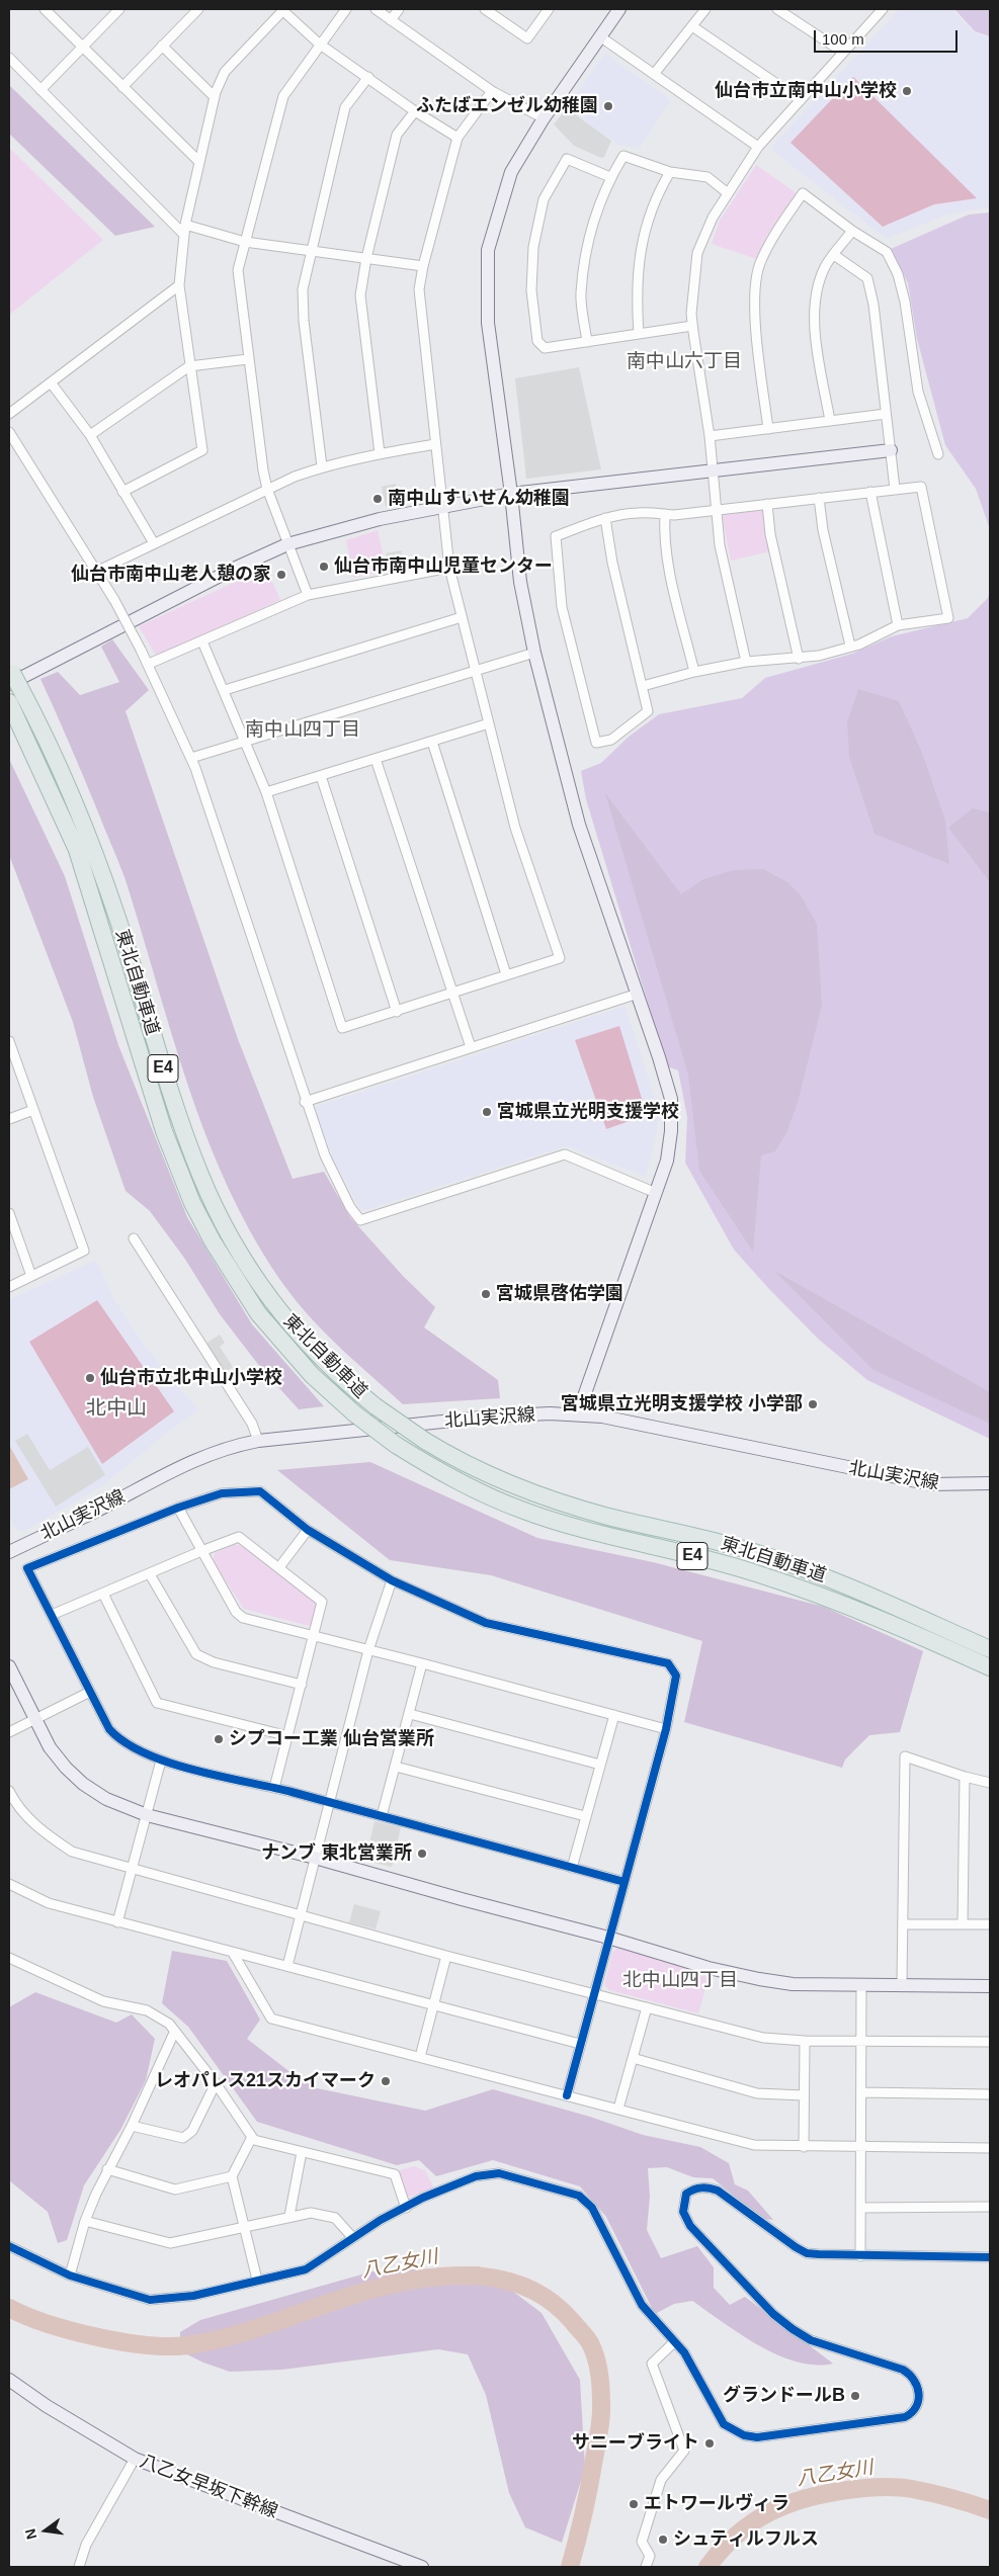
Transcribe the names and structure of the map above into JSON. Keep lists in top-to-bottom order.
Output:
{
  "streets": {
    "highway": ["東北自動車道", "E4"],
    "street": ["北山実沢線", "八乙女早坂下幹線"]
  },
  "districts": [
    "南中山六丁目",
    "南中山四丁目",
    "北中山",
    "北中山四丁目"
  ],
  "water": ["八乙女川"],
  "places": [
    "仙台市立南中山小学校",
    "ふたばエンゼル幼稚園",
    "南中山すいせん幼稚園",
    "仙台市南中山児童センター",
    "仙台市南中山老人憩の家",
    "宮城県立光明支援学校",
    "宮城県啓佑学園",
    "仙台市立北中山小学校",
    "宮城県立光明支援学校 小学部",
    "シプコー工業 仙台営業所",
    "ナンブ 東北営業所",
    "レオパレス21スカイマーク",
    "グランドールB",
    "サニーブライト",
    "エトワールヴィラ",
    "シュティルフルス"
  ],
  "scale_bar": "100 m",
  "north": "left"
}
